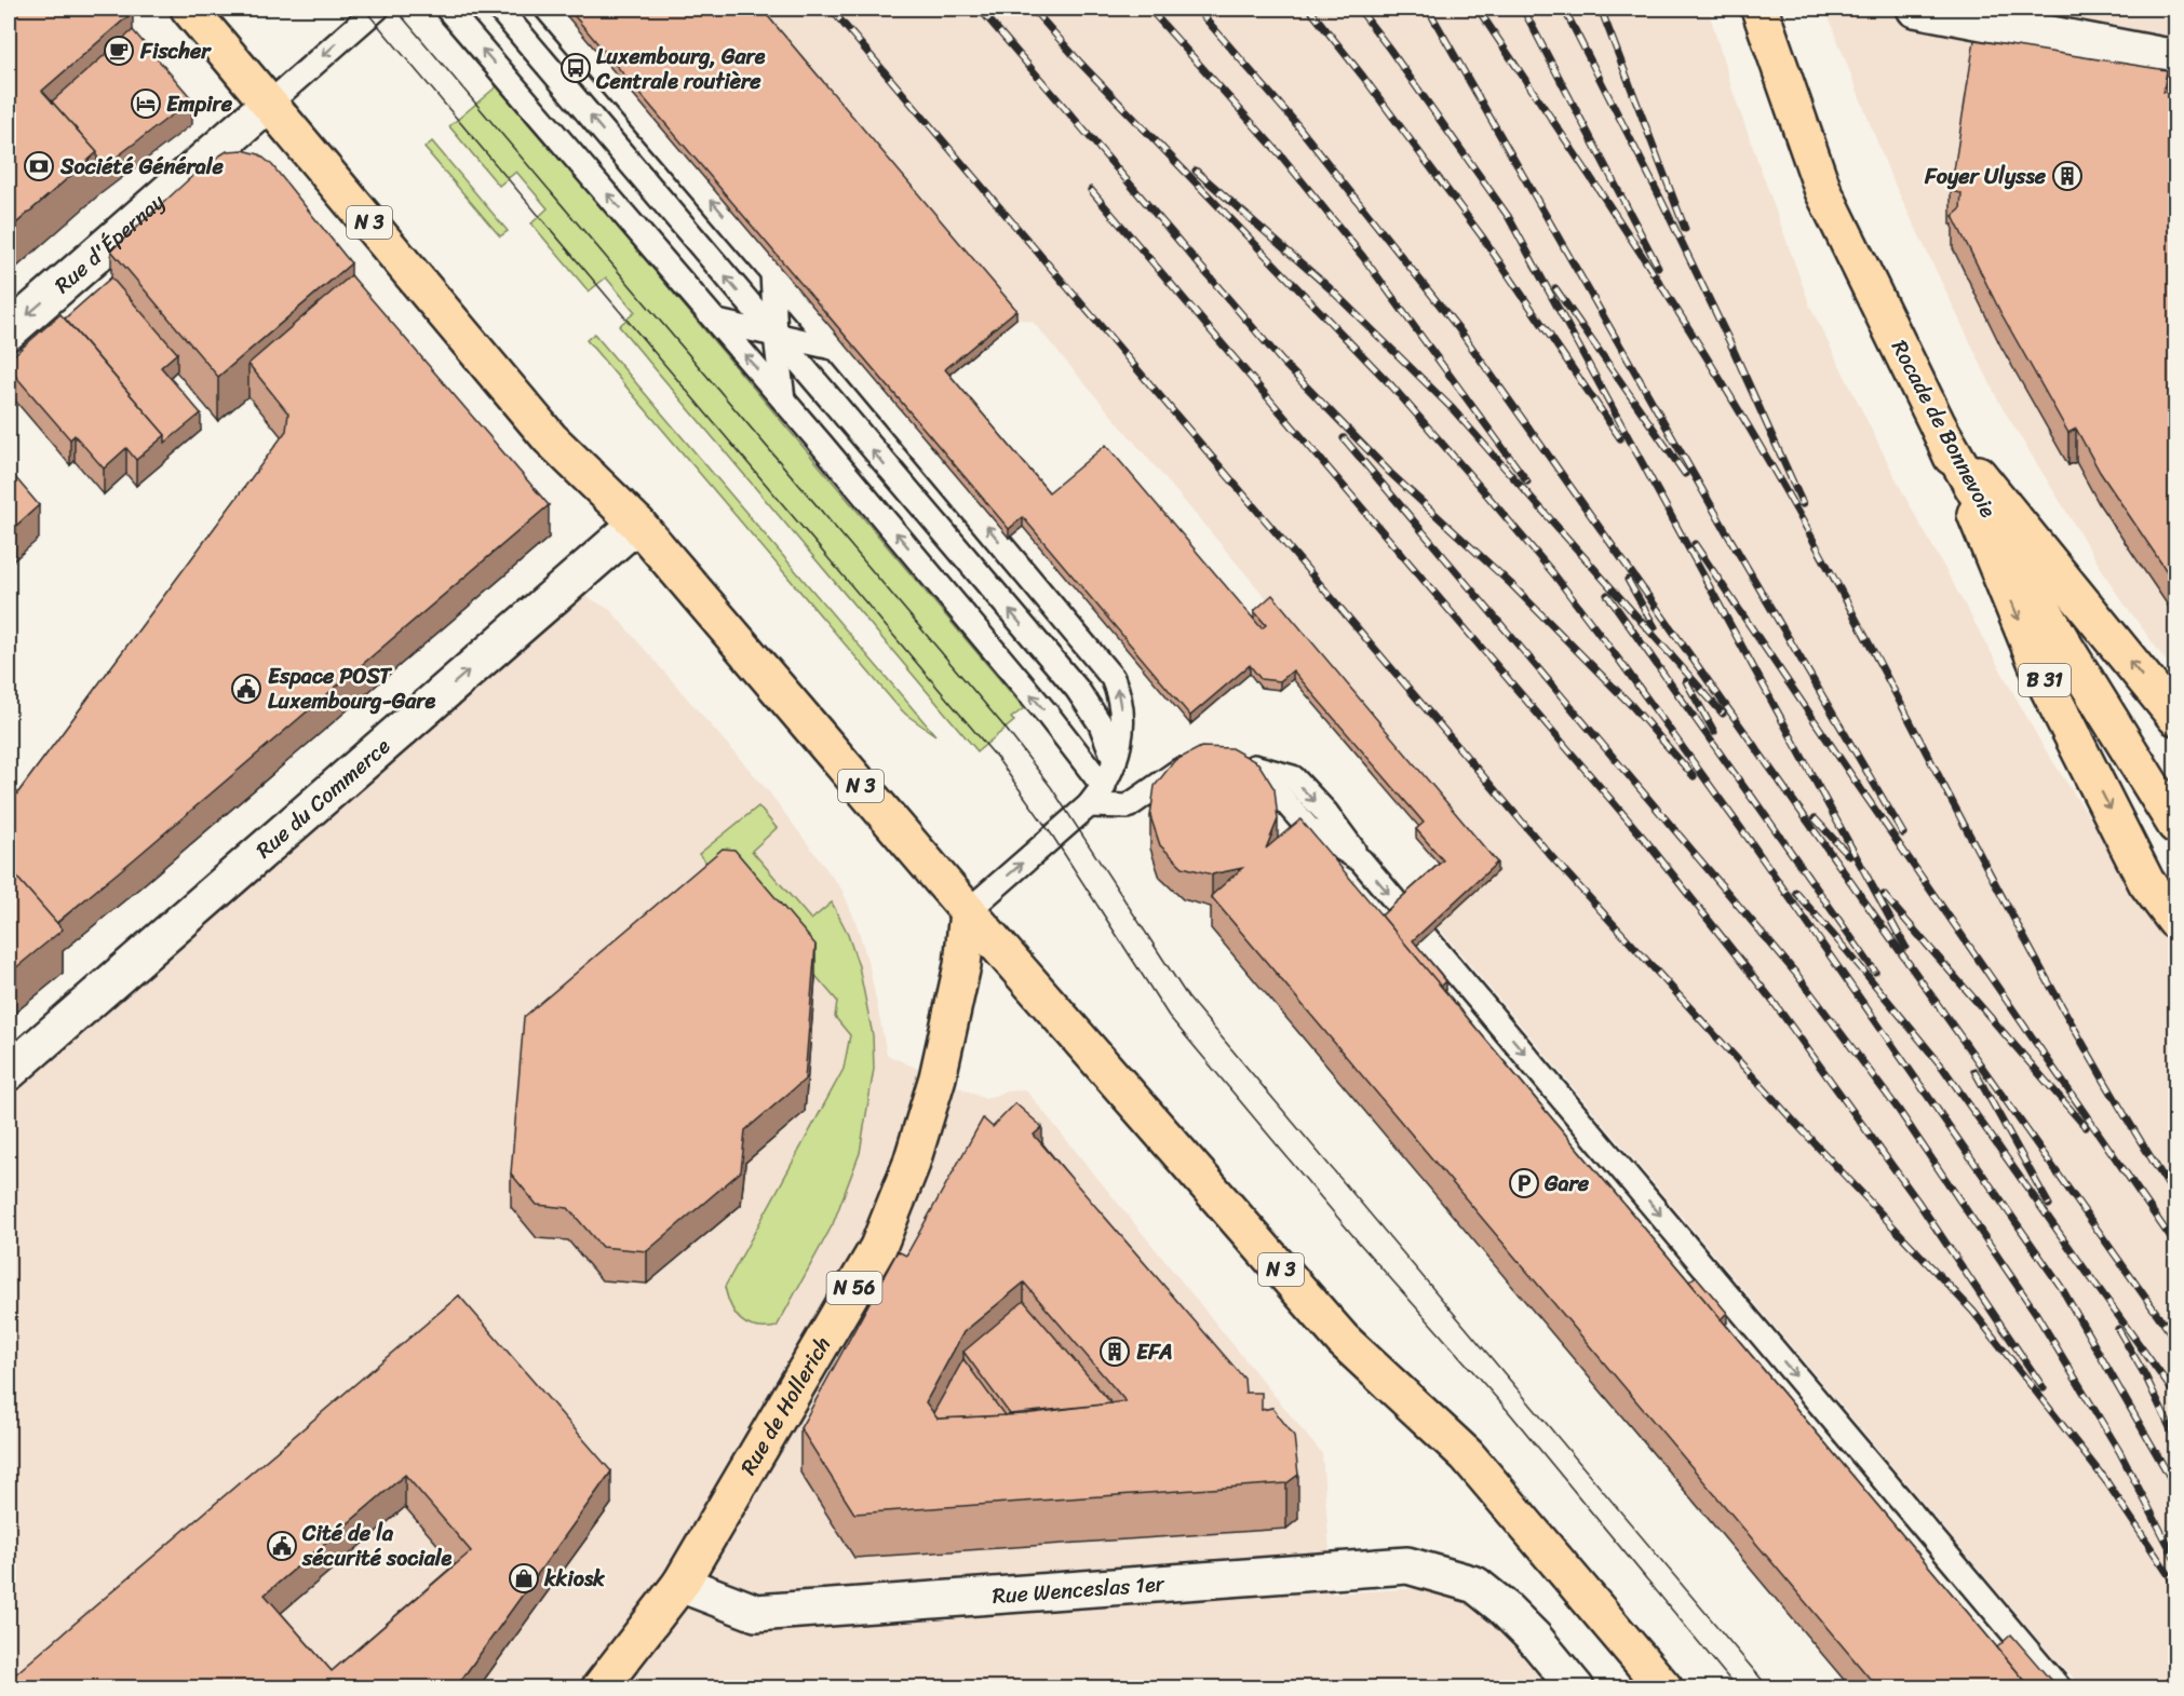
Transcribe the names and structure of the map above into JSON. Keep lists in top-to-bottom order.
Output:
{
  "streets": {
    "main road": [
      "N 3",
      "Rocade de Bonnevoie",
      "B 31",
      "N 56",
      "Rue de Hollerich"
    ],
    "street": ["Rue d'Épernay", "Rue du Commerce", "Rue Wenceslas 1er"]
  },
  "crossings": [
    ["N 3", "Rue d'Épernay"],
    ["N 3", "Rue du Commerce"],
    ["N 3", "Rue de Hollerich"],
    ["Rocade de Bonnevoie", "B 31"],
    ["Rue de Hollerich", "Rue Wenceslas 1er"]
  ],
  "one_way": ["Rue d'Épernay", "Rue du Commerce"],
  "places": {
    "cafe": ["Fischer"],
    "bus stop": ["Luxembourg, Gare Centrale routière"],
    "hotel": ["Empire"],
    "bank": ["Société Générale"],
    "building": ["Foyer Ulysse", "EFA"],
    "public building": ["Espace POST Luxembourg-Gare", "Cité de la sécurité sociale"],
    "parking": ["Gare"],
    "shop": ["kkiosk"]
  }
}
